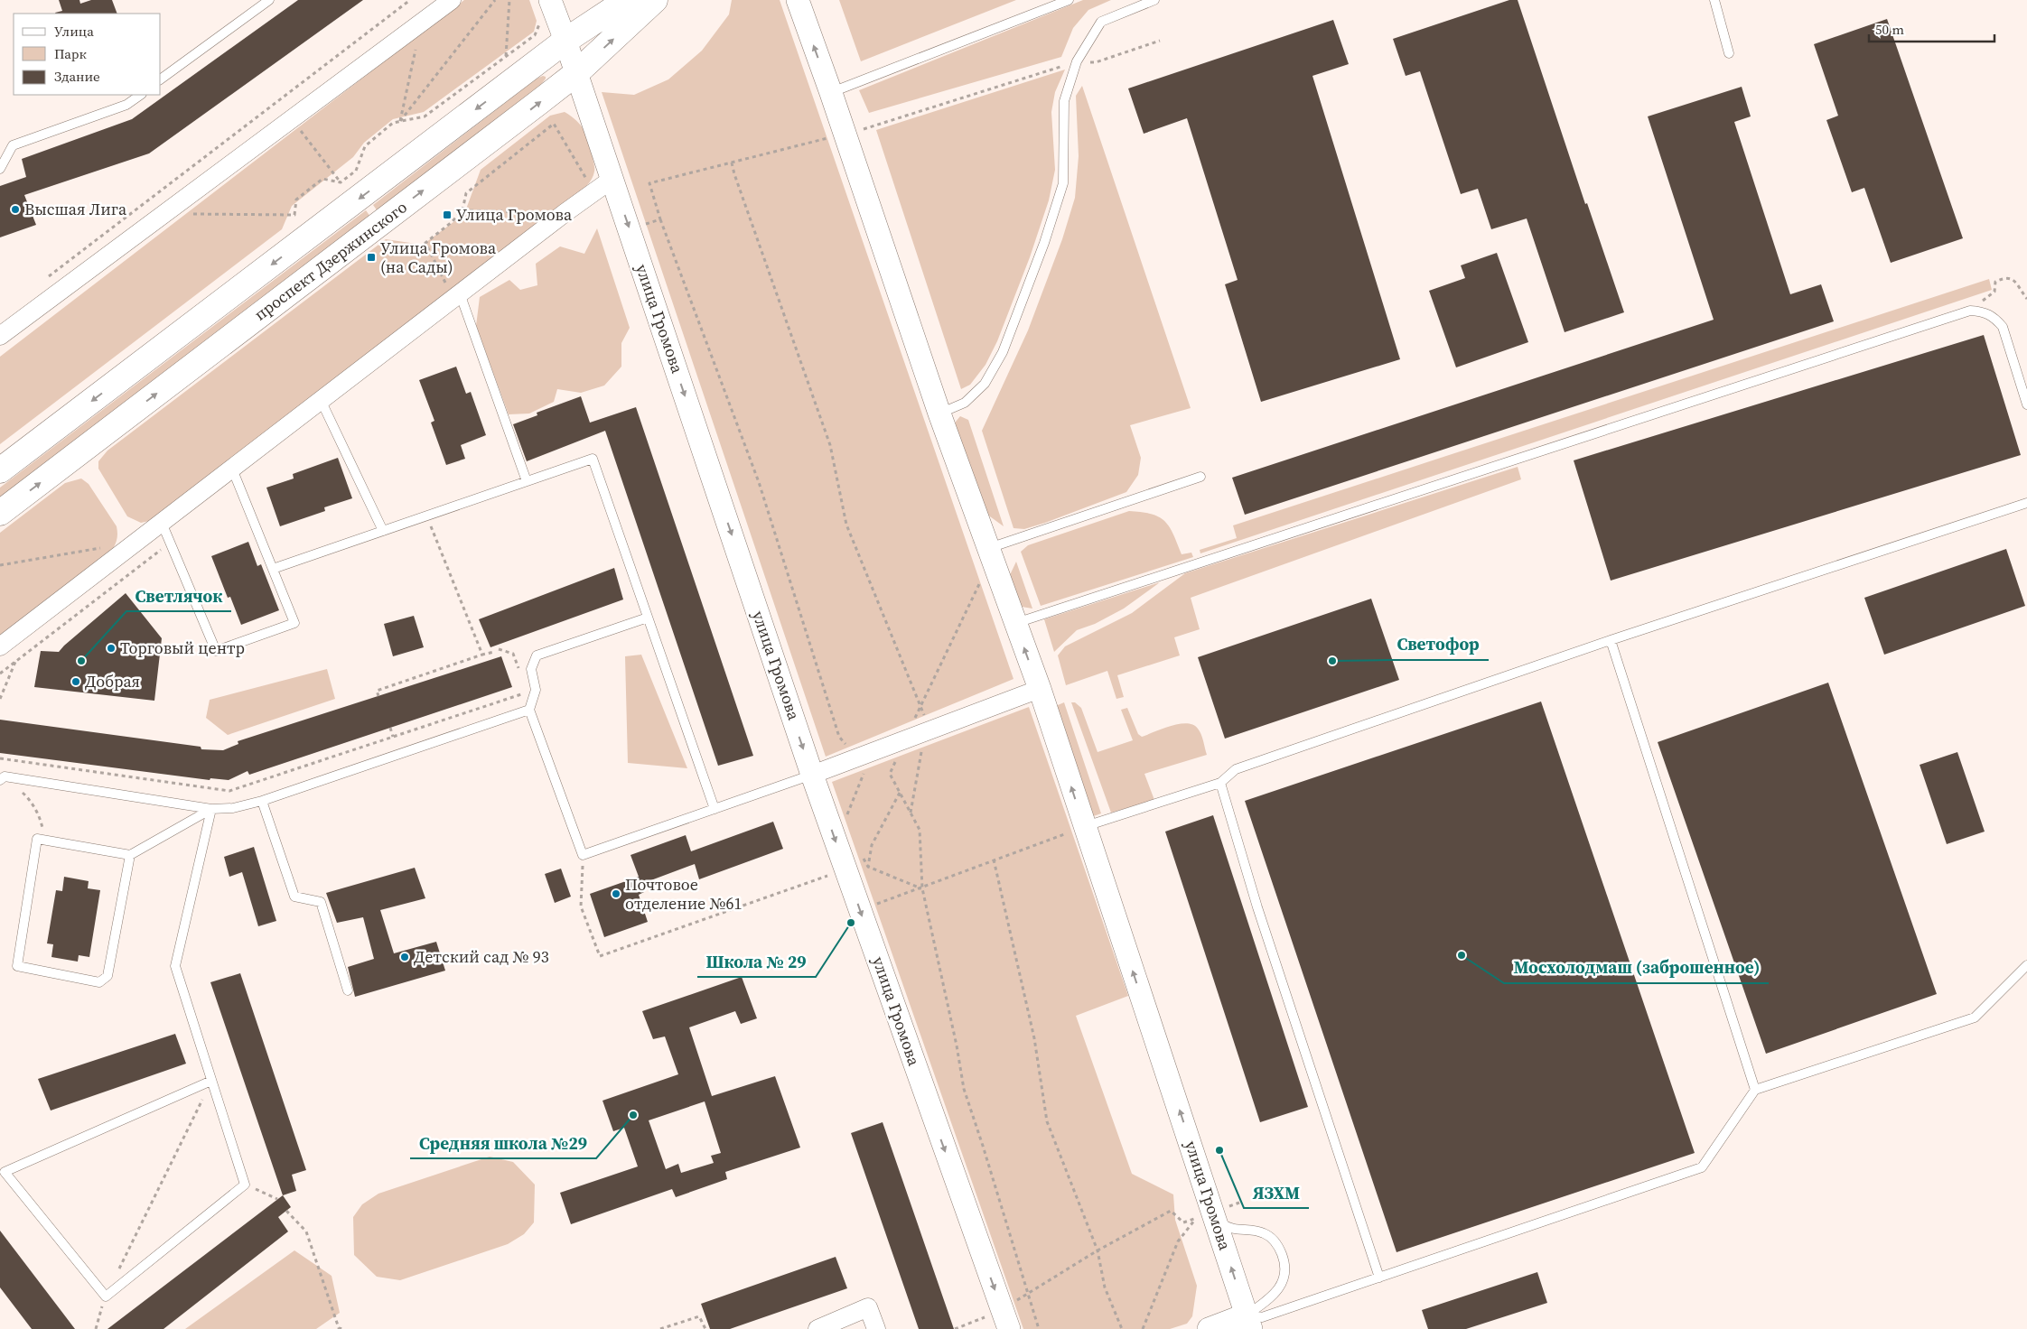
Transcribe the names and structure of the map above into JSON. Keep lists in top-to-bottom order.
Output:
{
  "streets": {
    "main road": ["проспект Дзержинского"],
    "street": ["улица Громова"]
  },
  "crossings": [
    ["проспект Дзержинского", "улица Громова"]
  ],
  "places": {
    "other": [
      "Высшая Лига",
      "Торговый центр",
      "Светлячок",
      "Светофор",
      "Добрая",
      "Почтовое отделение №61",
      "Школа № 29",
      "Мосхолодмаш (заброшенное)",
      "Детский сад № 93",
      "Средняя школа №29",
      "ЯЗХМ"
    ],
    "transit": ["Улица Громова", "Улица Громова (на Сады)"]
  },
  "legend": ["Улица", "Парк", "Здание"],
  "scale_bar": "50 m"
}
